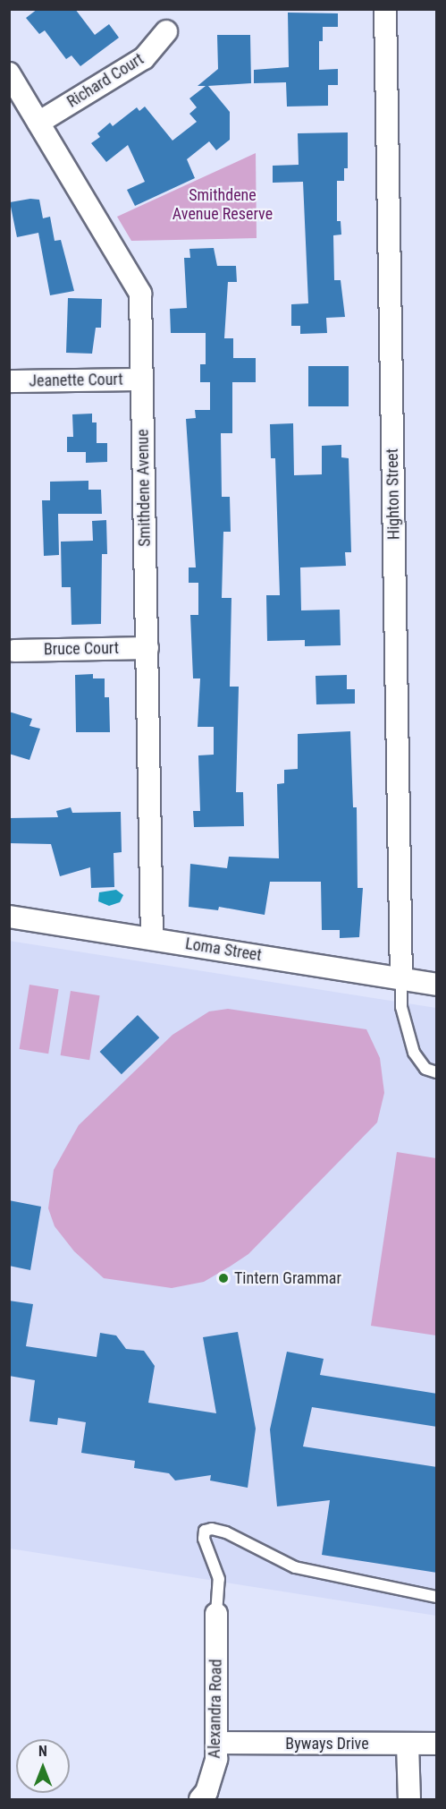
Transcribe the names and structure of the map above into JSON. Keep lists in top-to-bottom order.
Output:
{
  "streets": {
    "street": [
      "Richard Court",
      "Jeanette Court",
      "Smithdene Avenue",
      "Highton Street",
      "Bruce Court",
      "Loma Street",
      "Alexandra Road",
      "Byways Drive"
    ]
  },
  "crossings": [
    ["Richard Court", "Smithdene Avenue"],
    ["Jeanette Court", "Smithdene Avenue"],
    ["Smithdene Avenue", "Bruce Court"],
    ["Smithdene Avenue", "Loma Street"],
    ["Highton Street", "Loma Street"],
    ["Alexandra Road", "Byways Drive"]
  ],
  "parks": ["Smithdene Avenue Reserve"],
  "places": ["Tintern Grammar"],
  "north": "top"
}
